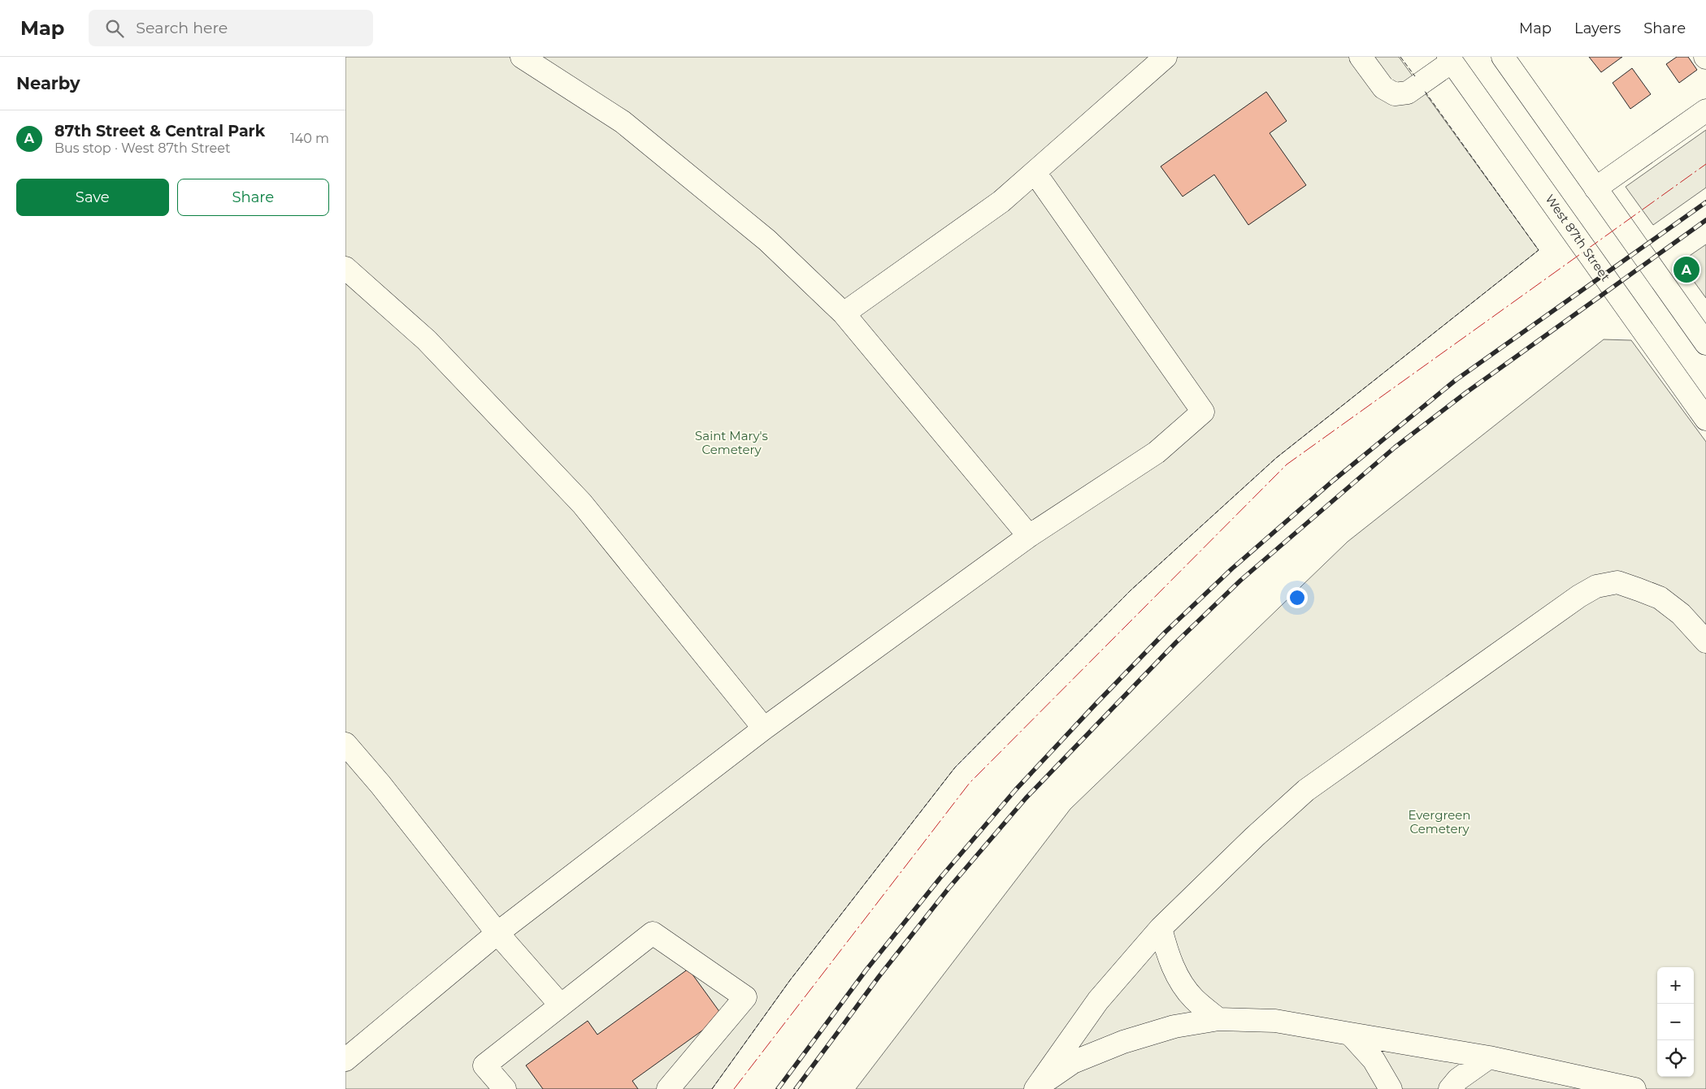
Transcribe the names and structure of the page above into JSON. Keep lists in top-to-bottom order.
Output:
{
  "streets": {
    "main road": ["West 87th Street"]
  },
  "parks": ["Saint Mary's Cemetery", "Evergreen Cemetery"],
  "page": {
    "header": "Map",
    "search": "Search here",
    "nav": ["Map", "Layers", "Share"],
    "heading": "Nearby",
    "list": [
      {
        "mark": "A",
        "name": "87th Street & Central Park",
        "note": "Bus stop · West 87th Street",
        "value": "140 m"
      }
    ],
    "buttons": ["Save", "Share"],
    "pins": "A",
    "map_buttons": ["+", "−"]
  }
}
